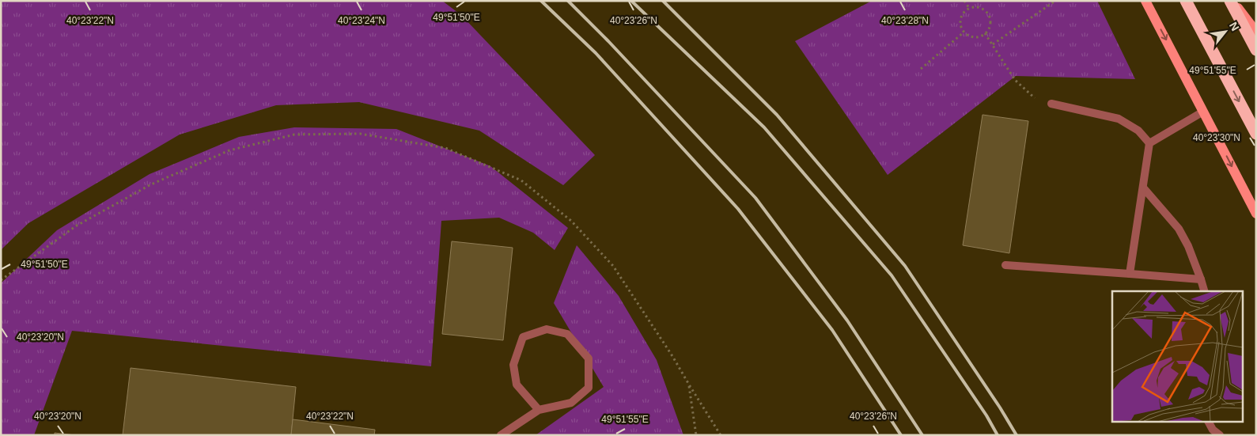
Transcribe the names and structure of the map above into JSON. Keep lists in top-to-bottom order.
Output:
{
  "north": "top right",
  "coordinates": [
    "49°51'50\"E",
    "40°23'22\"N",
    "40°23'24\"N",
    "40°23'26\"N",
    "40°23'28\"N",
    "49°51'55\"E",
    "40°23'30\"N",
    "40°23'20\"N"
  ]
}
